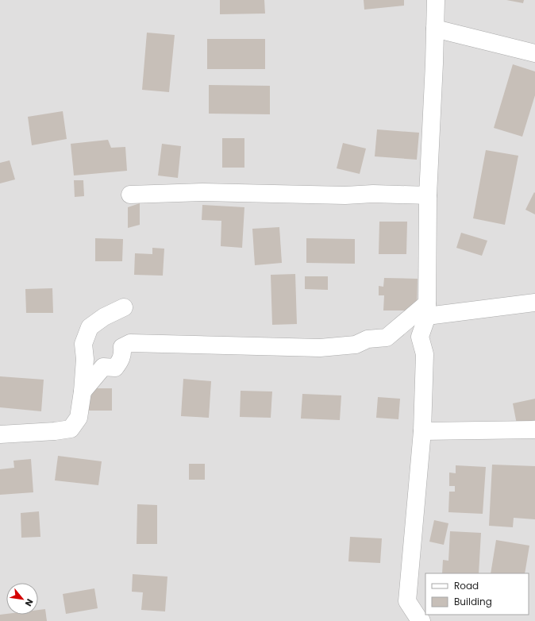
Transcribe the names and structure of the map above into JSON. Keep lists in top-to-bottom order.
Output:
{
  "legend": ["Road", "Building"],
  "north": "bottom right"
}
